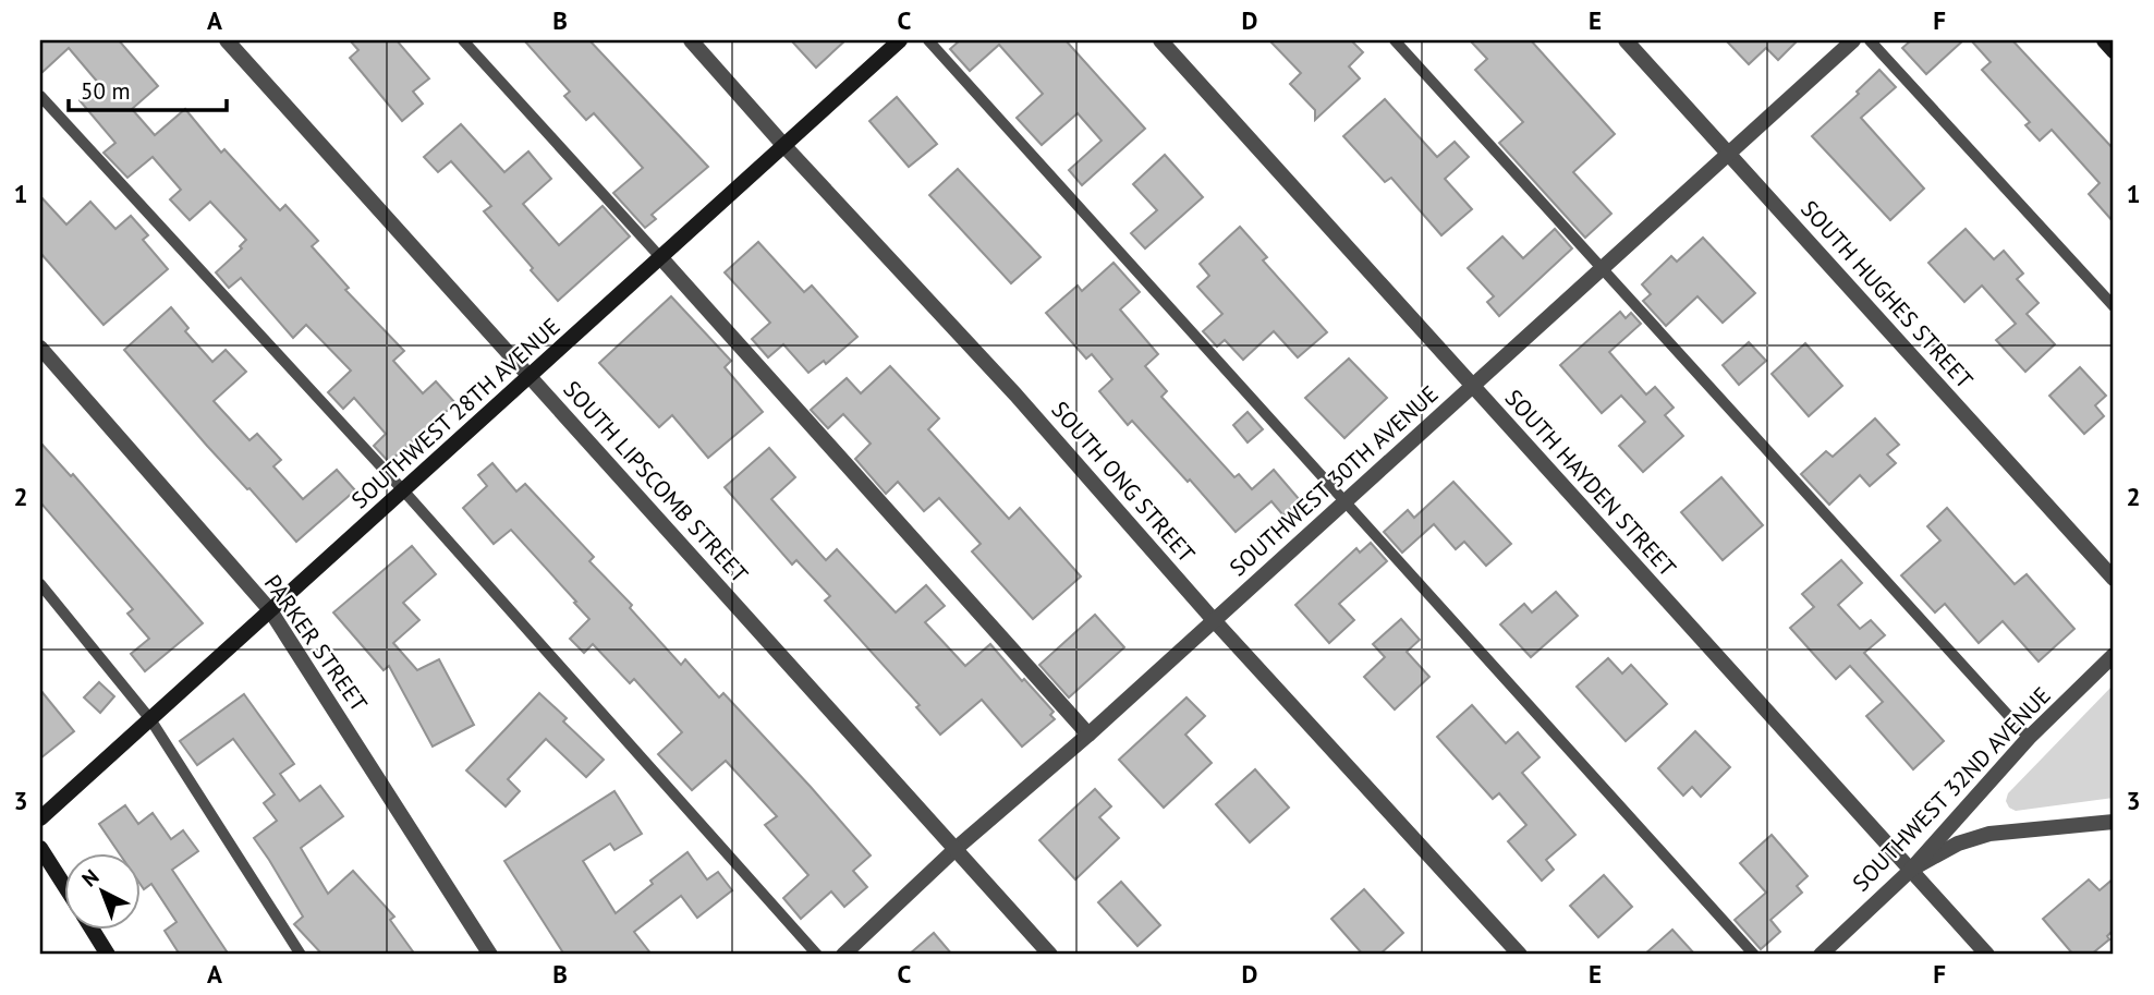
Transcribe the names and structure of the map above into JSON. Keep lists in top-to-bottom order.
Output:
{
  "streets": {
    "main road": ["SOUTHWEST 28TH AVENUE"],
    "street": [
      "SOUTH HUGHES STREET",
      "SOUTHWEST 30TH AVENUE",
      "SOUTH LIPSCOMB STREET",
      "SOUTH ONG STREET",
      "SOUTH HAYDEN STREET",
      "PARKER STREET",
      "SOUTHWEST 32ND AVENUE"
    ]
  },
  "crossings": [
    ["SOUTH HUGHES STREET", "SOUTHWEST 30TH AVENUE"],
    ["SOUTHWEST 28TH AVENUE", "SOUTH LIPSCOMB STREET"],
    ["SOUTHWEST 28TH AVENUE", "SOUTH ONG STREET"],
    ["SOUTHWEST 28TH AVENUE", "PARKER STREET"],
    ["SOUTHWEST 30TH AVENUE", "SOUTH LIPSCOMB STREET"],
    ["SOUTHWEST 30TH AVENUE", "SOUTH ONG STREET"],
    ["SOUTHWEST 30TH AVENUE", "SOUTH HAYDEN STREET"],
    ["SOUTH HAYDEN STREET", "SOUTHWEST 32ND AVENUE"]
  ],
  "scale_bar": "50 m",
  "north": "top left",
  "grid": {
    "columns": [
      "A",
      "B",
      "C",
      "D",
      "E",
      "F"
    ],
    "rows": ["1", "2", "3"]
  }
}
